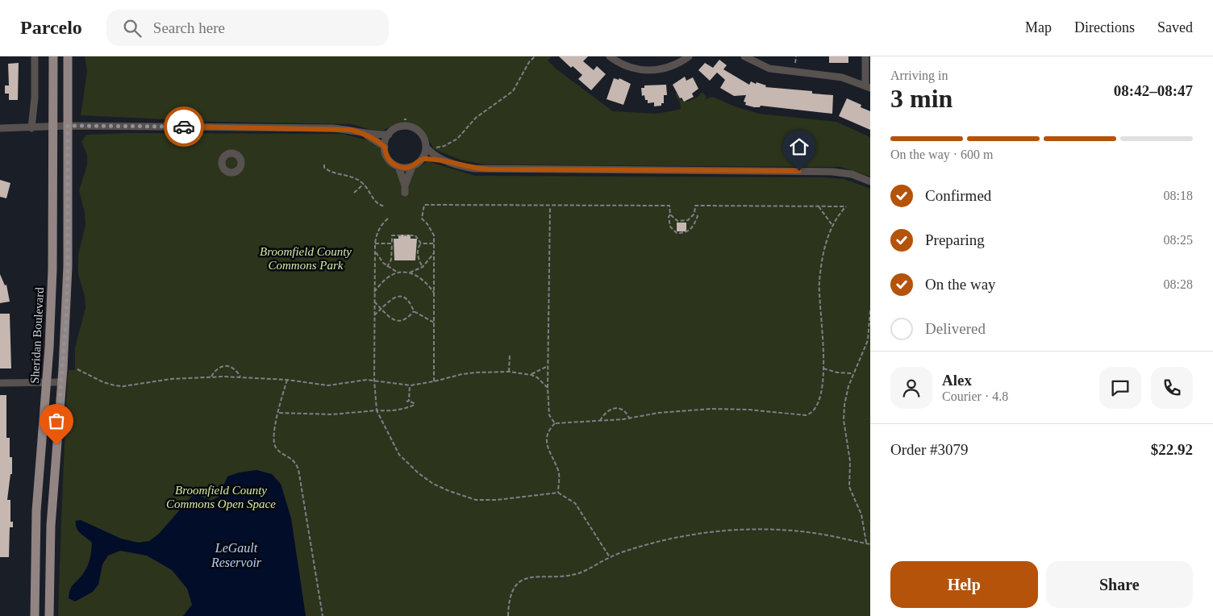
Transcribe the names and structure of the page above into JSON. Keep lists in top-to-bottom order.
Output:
{
  "streets": {
    "main road": ["Sheridan Boulevard"]
  },
  "water": ["LeGault Reservoir"],
  "parks": ["Broomfield County Commons Park", "Broomfield County Commons Open Space"],
  "page": {
    "header": "Parcelo",
    "search": "Search here",
    "nav": ["Map", "Directions", "Saved"],
    "heading": ["3 min", "Arriving in", "08:42–08:47"],
    "panel": [
      "Alex",
      "Courier · 4.8",
      "Order #3079",
      "$22.92"
    ],
    "bar": "On the way · 600 m",
    "list": [
      ["Confirmed", "08:18"],
      ["Preparing", "08:25"],
      ["On the way", "08:28"],
      "Delivered"
    ],
    "buttons": ["Help", "Share"]
  }
}
